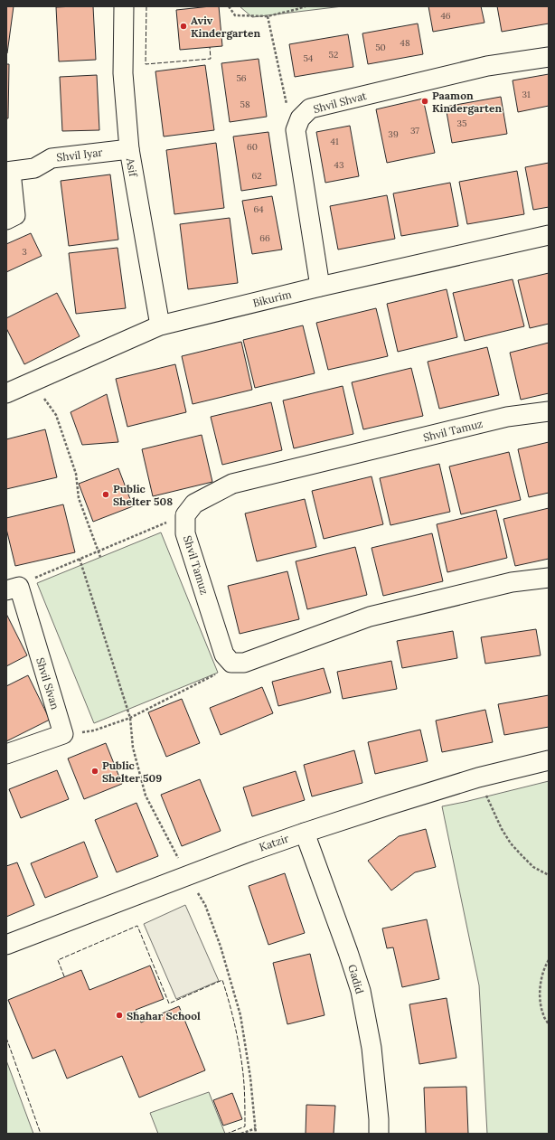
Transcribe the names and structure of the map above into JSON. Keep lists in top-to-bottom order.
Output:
{
  "streets": {
    "street": [
      "Shvil Shvat",
      "Shvil Iyar",
      "Asif",
      "Bikurim",
      "Shvil Tamuz",
      "Shvil Sivan",
      "Katzir",
      "Gadid"
    ]
  },
  "crossings": [
    ["Shvil Shvat", "Bikurim"],
    ["Shvil Iyar", "Asif"],
    ["Asif", "Bikurim"],
    ["Katzir", "Gadid"]
  ],
  "places": [
    "Aviv Kindergarten",
    "Paamon Kindergarten",
    "Public Shelter 508",
    "Public Shelter 509",
    "Shahar School"
  ],
  "house_numbers": [
    "46",
    "48",
    "50",
    "52",
    "54",
    "56",
    "31",
    "58",
    "35",
    "37",
    "39",
    "41",
    "60",
    "43",
    "62",
    "64",
    "66",
    "3"
  ]
}
